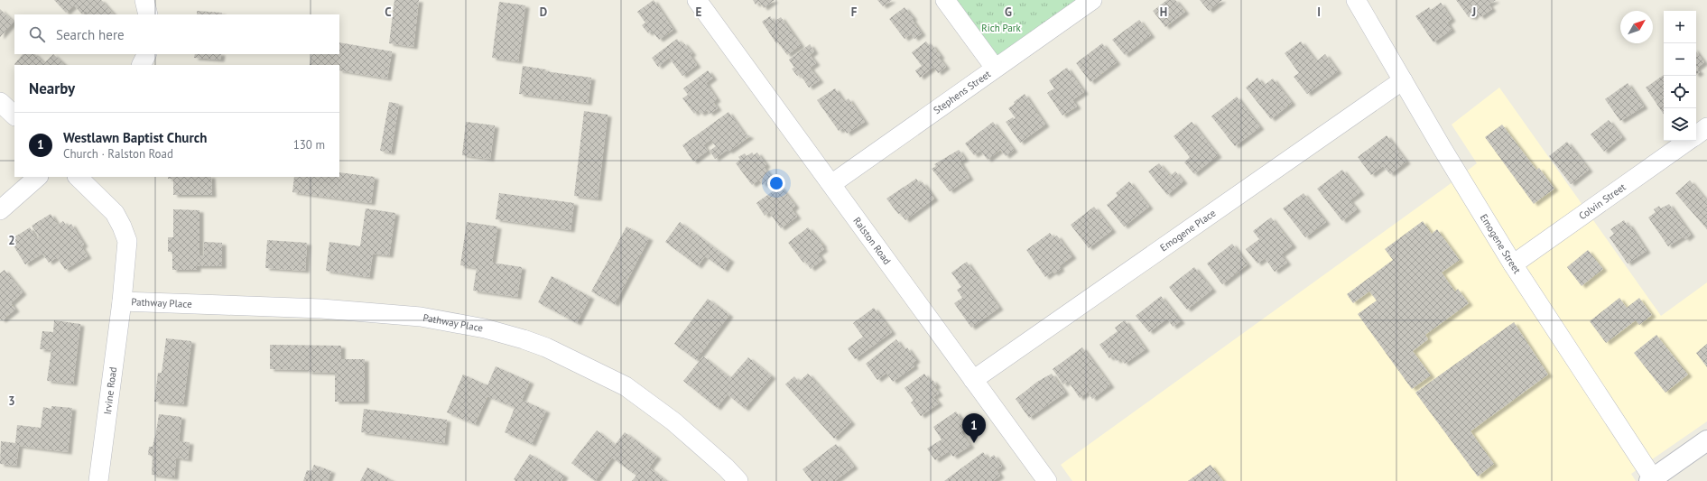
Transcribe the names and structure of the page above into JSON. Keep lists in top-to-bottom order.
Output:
{
  "streets": {
    "street": [
      "Stephens Street",
      "Colvin Street",
      "Emogene Place",
      "Ralston Road",
      "Emogene Street",
      "Pathway Place",
      "Irvine Road"
    ]
  },
  "crossings": [
    ["Stephens Street", "Ralston Road"],
    ["Colvin Street", "Emogene Street"],
    ["Emogene Place", "Ralston Road"],
    ["Emogene Place", "Emogene Street"],
    ["Pathway Place", "Irvine Road"]
  ],
  "parks": ["Rich Park"],
  "north": "top right",
  "page": {
    "map_buttons": ["+", "−"],
    "search": "Search here",
    "heading": "Nearby",
    "list": [
      {
        "mark": "1",
        "name": "Westlawn Baptist Church",
        "note": "Church · Ralston Road",
        "value": "130 m"
      }
    ],
    "pins": "1"
  },
  "grid": {
    "columns": [
      "C",
      "D",
      "E",
      "F",
      "G",
      "H",
      "I",
      "J"
    ],
    "rows": ["2", "3"]
  }
}
